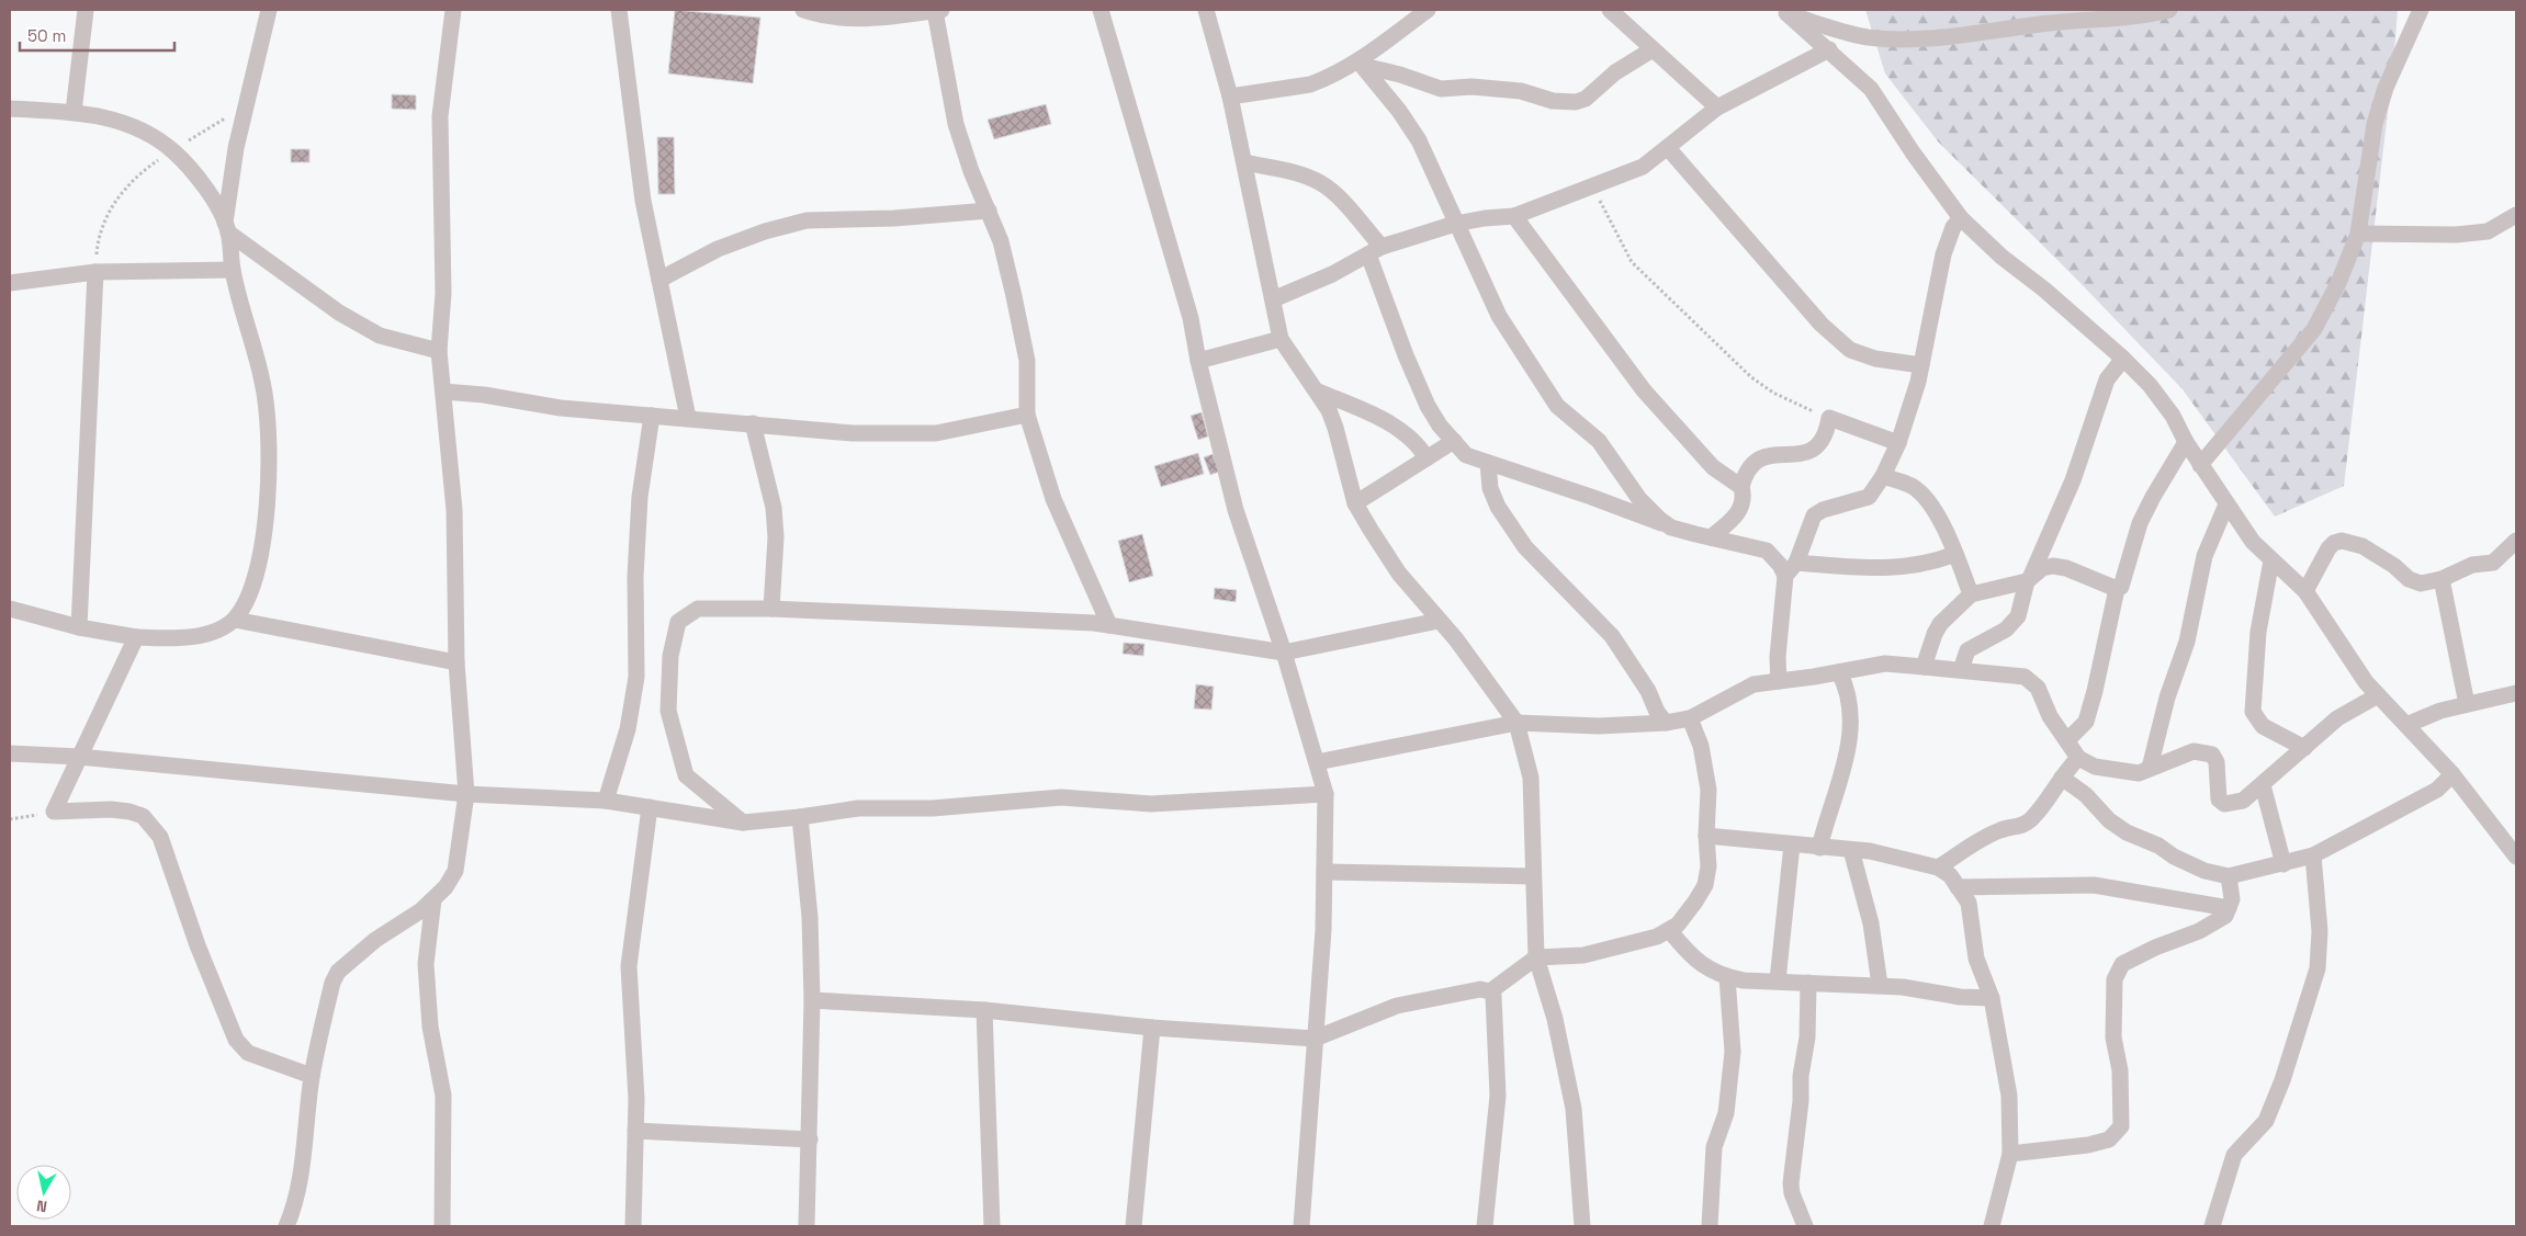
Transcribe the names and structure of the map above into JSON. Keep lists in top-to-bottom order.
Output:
{
  "scale_bar": "50 m",
  "north": "bottom"
}
